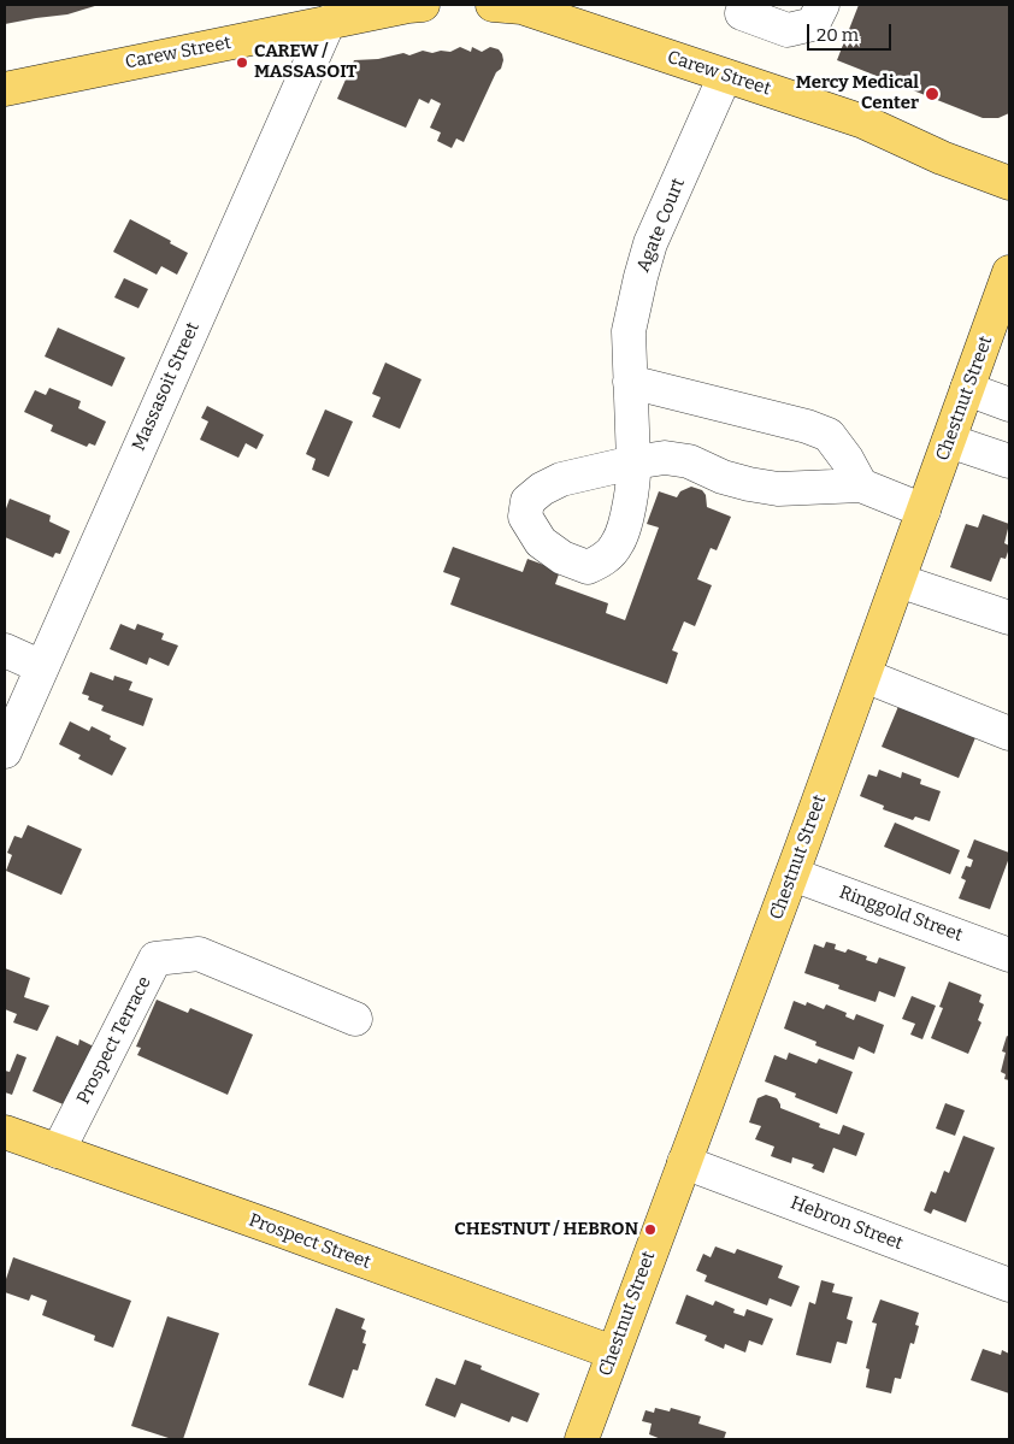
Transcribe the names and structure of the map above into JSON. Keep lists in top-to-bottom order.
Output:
{
  "streets": {
    "main road": ["Carew Street", "Chestnut Street", "Prospect Street"],
    "street": [
      "Agate Court",
      "Massasoit Street",
      "Ringgold Street",
      "Prospect Terrace",
      "Hebron Street"
    ]
  },
  "crossings": [
    ["Carew Street", "Agate Court"],
    ["Carew Street", "Massasoit Street"],
    ["Chestnut Street", "Ringgold Street"],
    ["Chestnut Street", "Hebron Street"],
    ["Chestnut Street", "Prospect Street"],
    ["Prospect Terrace", "Prospect Street"]
  ],
  "places": ["CAREW / MASSASOIT", "Mercy Medical Center", "CHESTNUT / HEBRON"],
  "scale_bar": "20 m"
}
